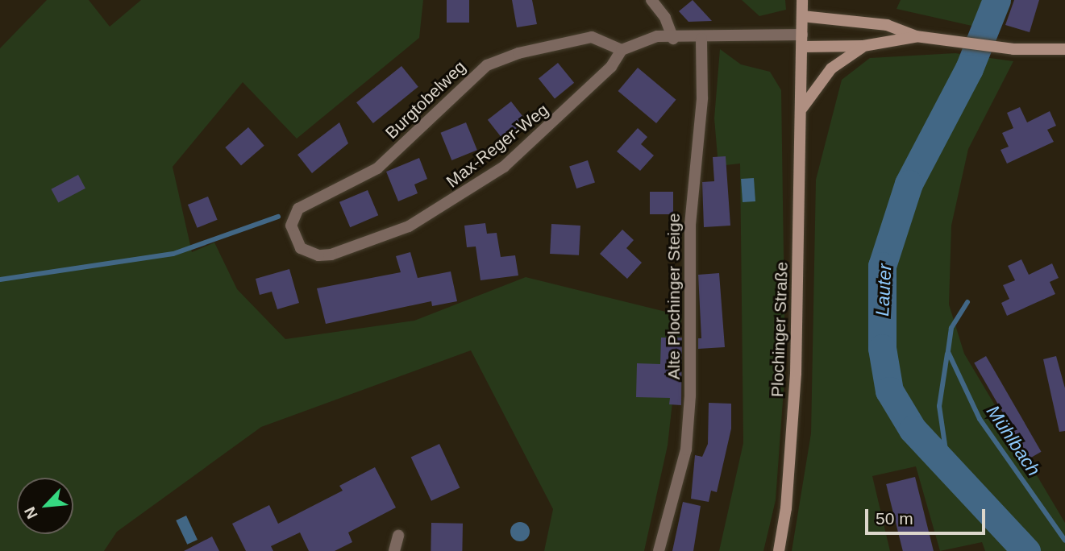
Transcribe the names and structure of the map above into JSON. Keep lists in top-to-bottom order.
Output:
{
  "streets": {
    "main road": ["Plochinger Straße"],
    "street": ["Burgtobelweg", "Max-Reger-Weg", "Alte Plochinger Steige"]
  },
  "crossings": [
    ["Burgtobelweg", "Max-Reger-Weg"]
  ],
  "water": ["Lauter", "Mühlbach"],
  "scale_bar": "50 m",
  "north": "bottom left"
}
